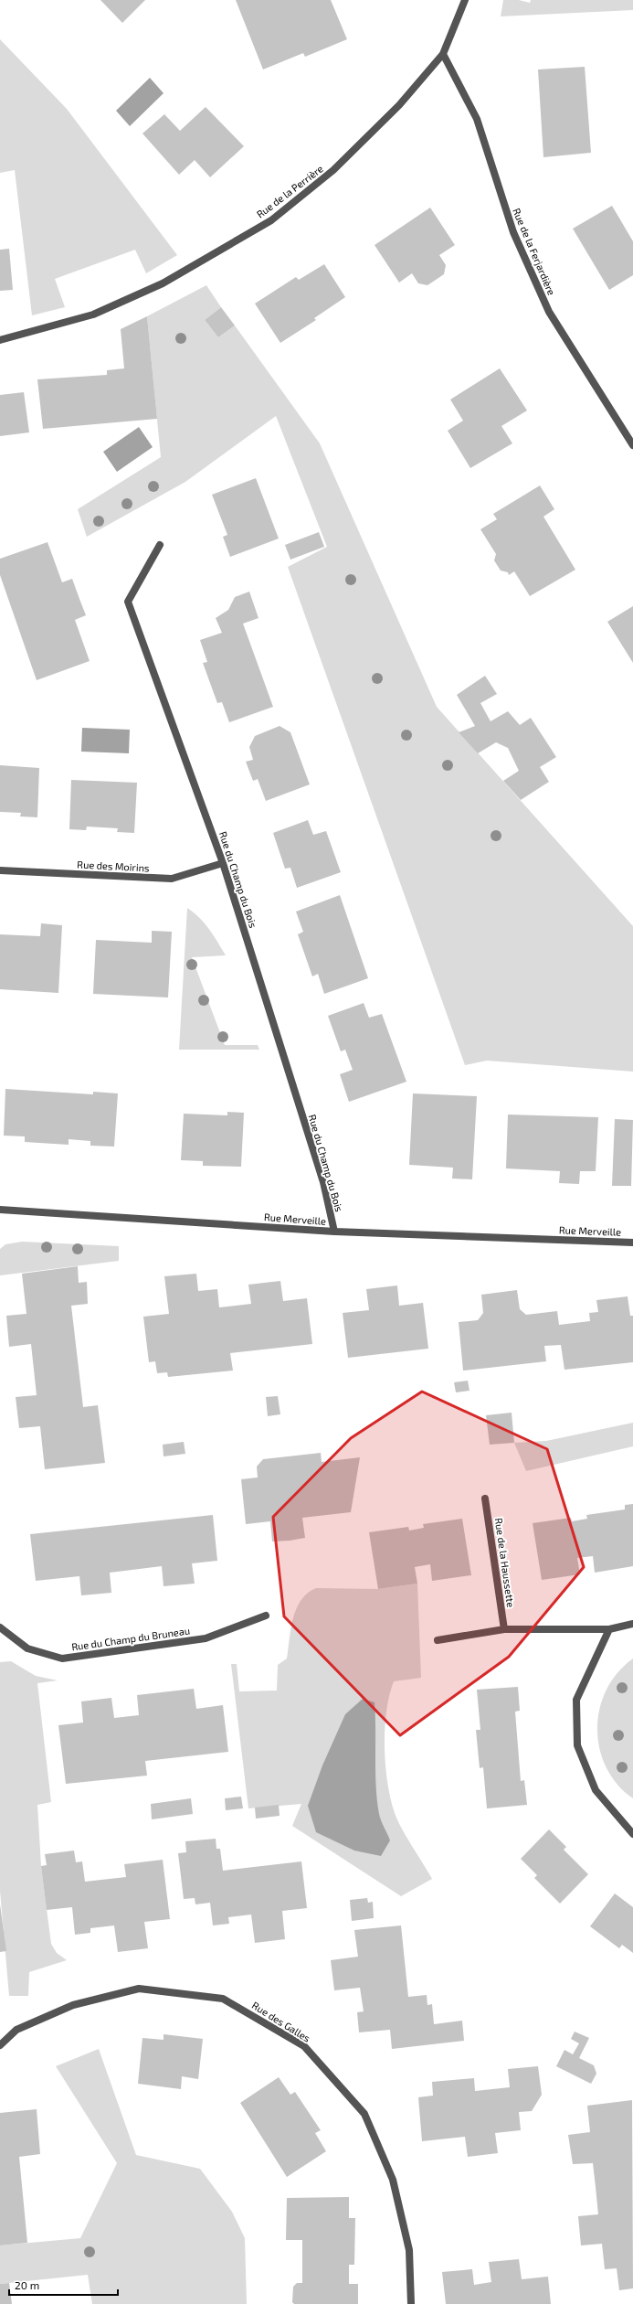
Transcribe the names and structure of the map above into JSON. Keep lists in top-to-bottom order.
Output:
{
  "streets": {
    "street": [
      "Rue de la Perrière",
      "Rue de la Ferjardière",
      "Rue des Moirins",
      "Rue du Champ du Bois",
      "Rue Merveille",
      "Rue de la Haussette",
      "Rue du Champ du Bruneau",
      "Rue des Galles"
    ]
  },
  "crossings": [
    ["Rue de la Perrière", "Rue de la Ferjardière"],
    ["Rue des Moirins", "Rue du Champ du Bois"],
    ["Rue du Champ du Bois", "Rue Merveille"]
  ],
  "scale_bar": "20 m"
}
